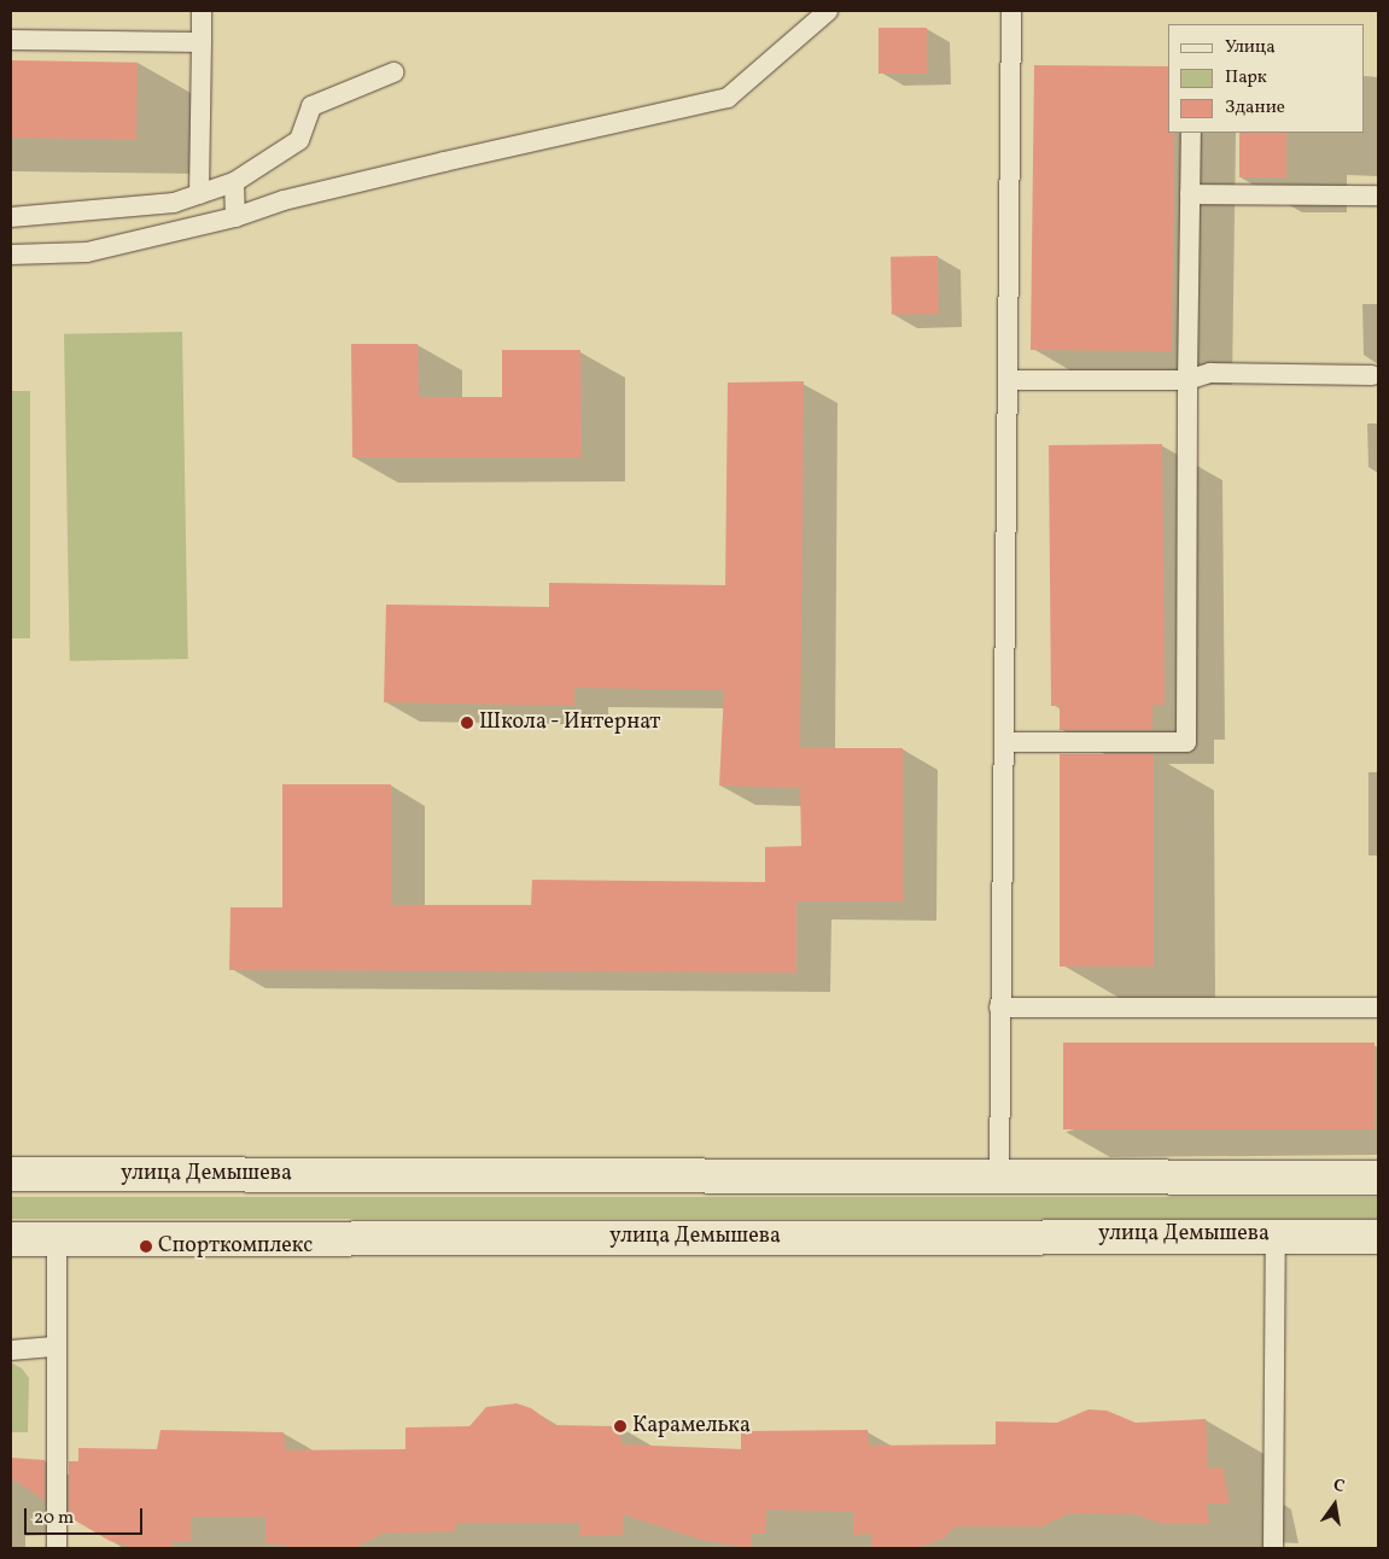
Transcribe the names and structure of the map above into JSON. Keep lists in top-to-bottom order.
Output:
{
  "streets": {
    "street": ["улица Демышева"]
  },
  "places": ["Школа - Интернат", "Спорткомплекс", "Карамелька"],
  "legend": ["Улица", "Парк", "Здание"],
  "scale_bar": "20 m",
  "north": "top"
}
